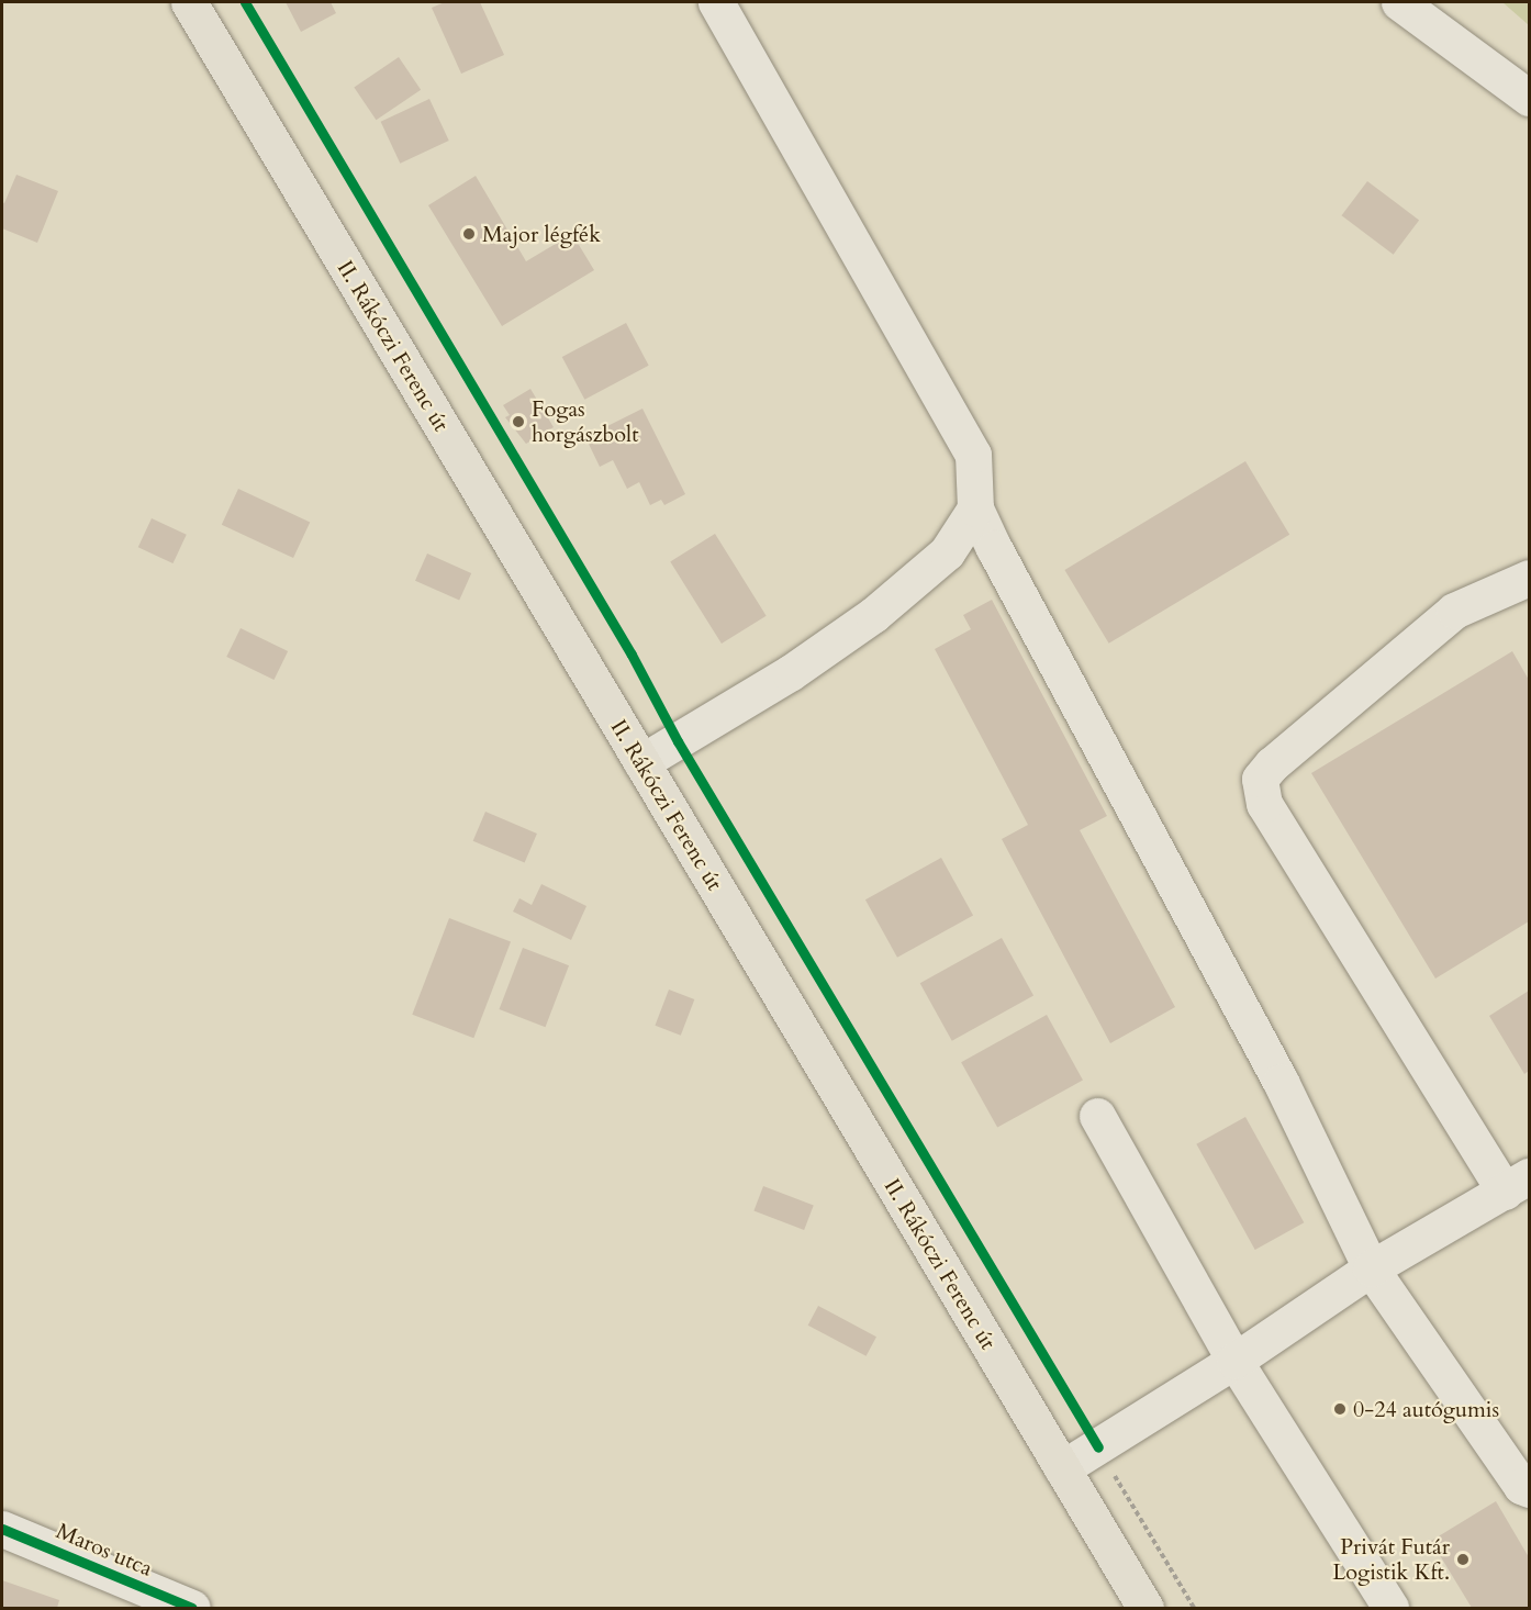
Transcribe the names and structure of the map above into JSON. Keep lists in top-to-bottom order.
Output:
{
  "streets": {
    "main road": ["II. Rákóczi Ferenc út"],
    "street": ["Maros utca"]
  },
  "places": [
    "Major légfék",
    "Fogas horgászbolt",
    "0-24 autógumis",
    "Privát Futár Logistik Kft."
  ]
}
